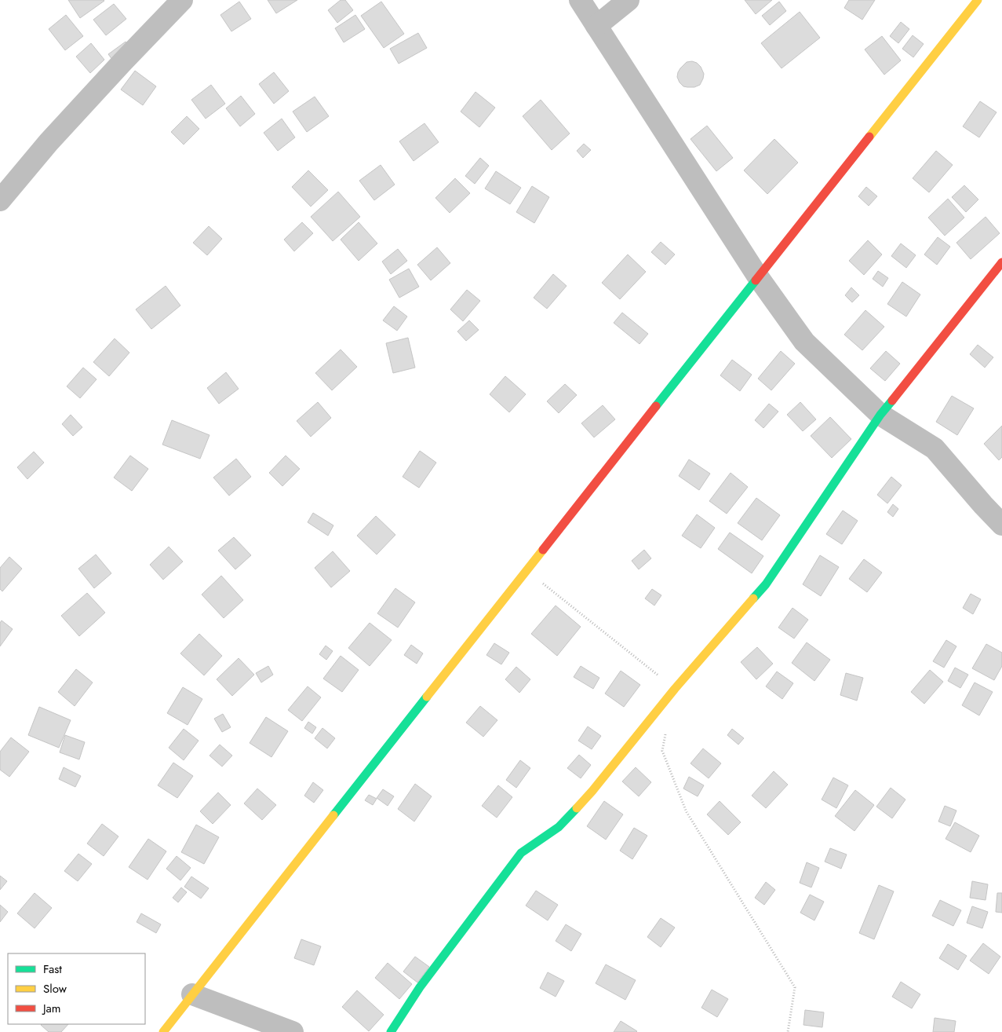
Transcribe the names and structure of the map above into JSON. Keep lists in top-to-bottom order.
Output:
{
  "legend": ["Fast", "Slow", "Jam"]
}
